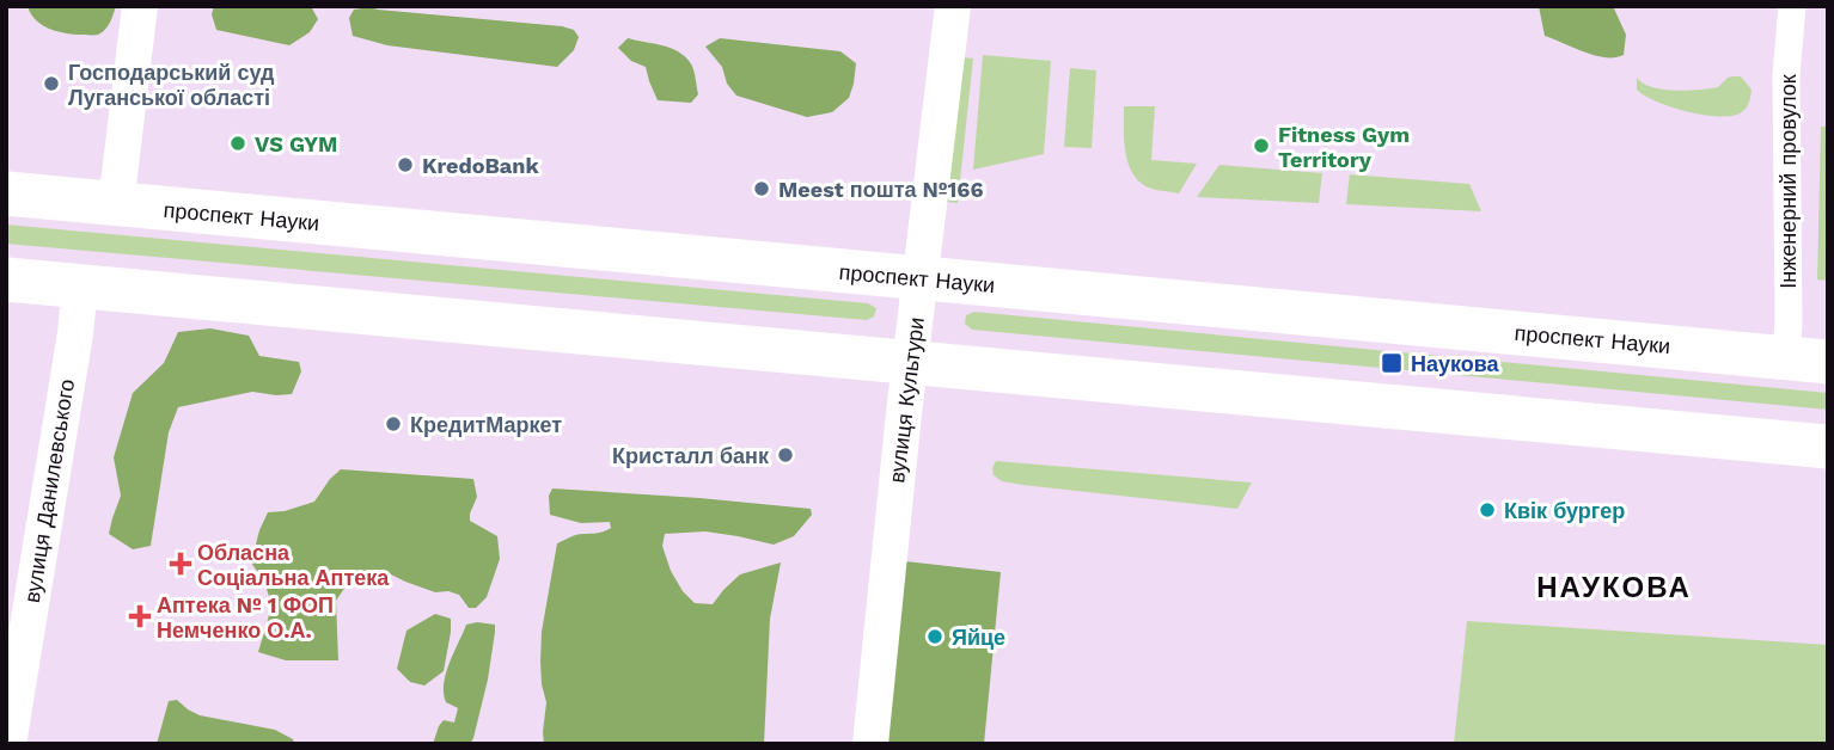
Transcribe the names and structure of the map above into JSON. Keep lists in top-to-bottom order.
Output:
{
  "streets": {
    "main road": ["проспект Науки"],
    "street": ["Інженерний провулок", "вулиця Культури", "вулиця Данилевського"]
  },
  "crossings": [
    ["Інженерний провулок", "проспект Науки"],
    ["проспект Науки", "вулиця Культури"]
  ],
  "districts": ["НАУКОВА"],
  "places": {
    "other": [
      "Господарський суд Луганської області",
      "VS GYM",
      "Fitness Gym Territory",
      "KredoBank",
      "Meest пошта №166",
      "КредитМаркет",
      "Кристалл банк",
      "Квік бургер",
      "Яйце"
    ],
    "transit": ["Наукова"],
    "health": ["Обласна Соціальна Аптека", "Аптека № 1 ФОП Немченко О.А."]
  }
}
